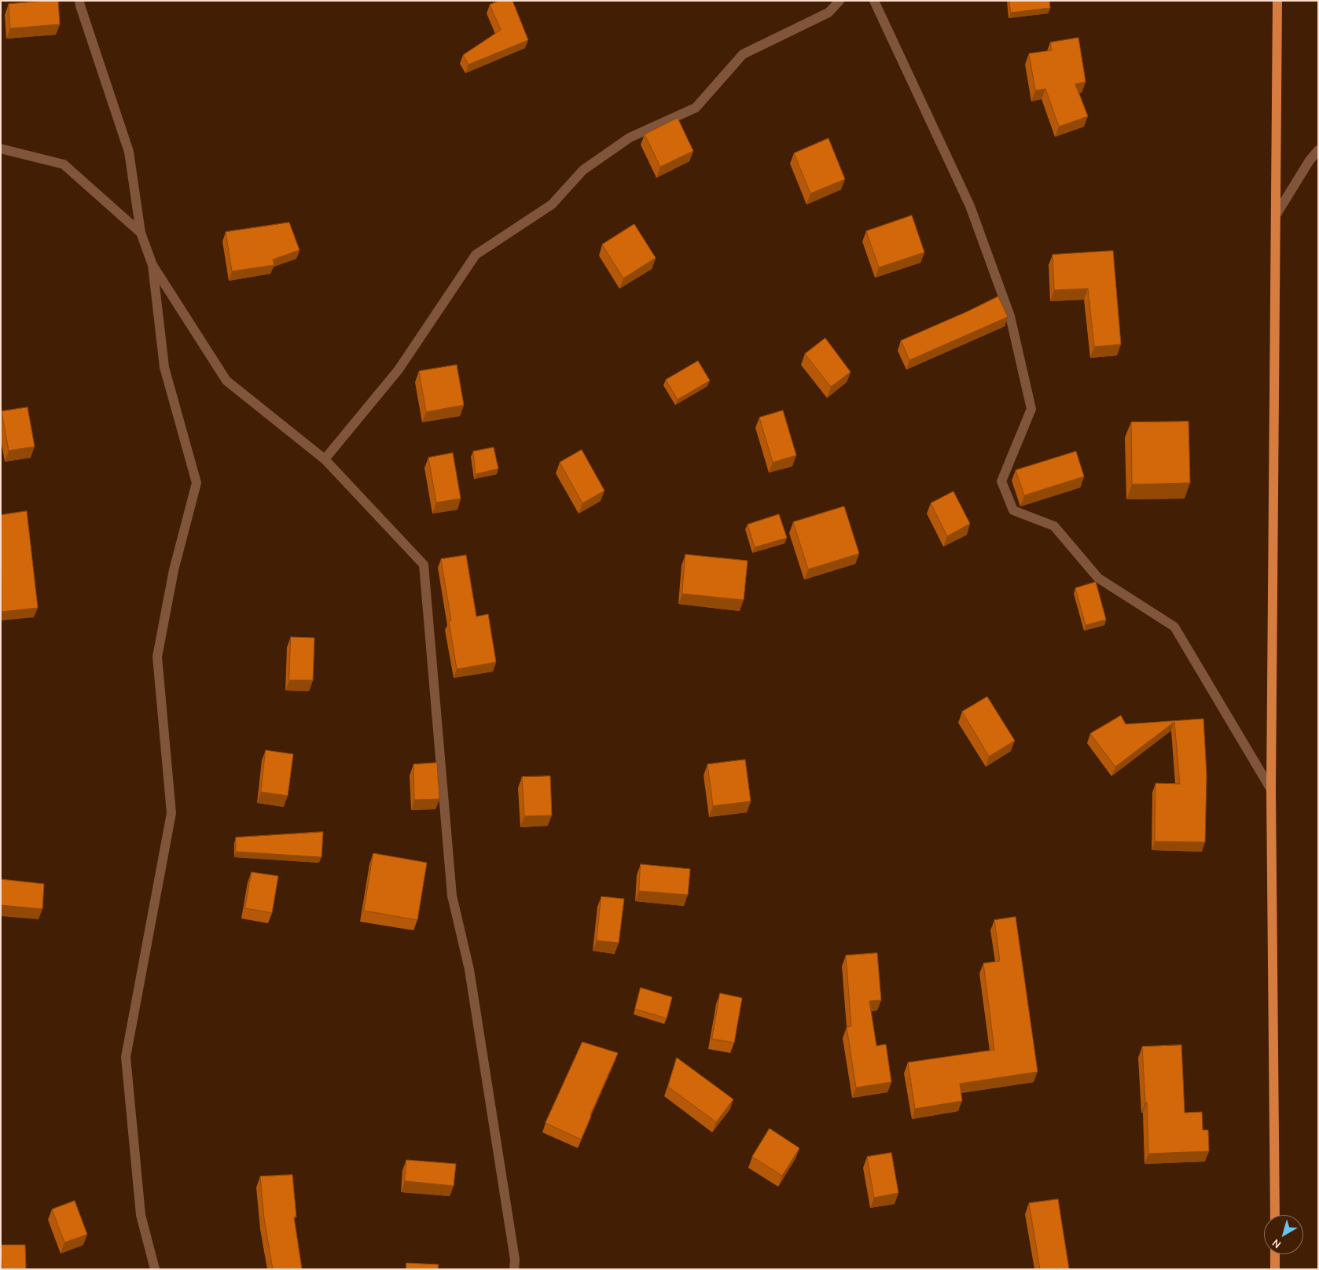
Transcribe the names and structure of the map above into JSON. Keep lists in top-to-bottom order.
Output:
{
  "north": "bottom left"
}
